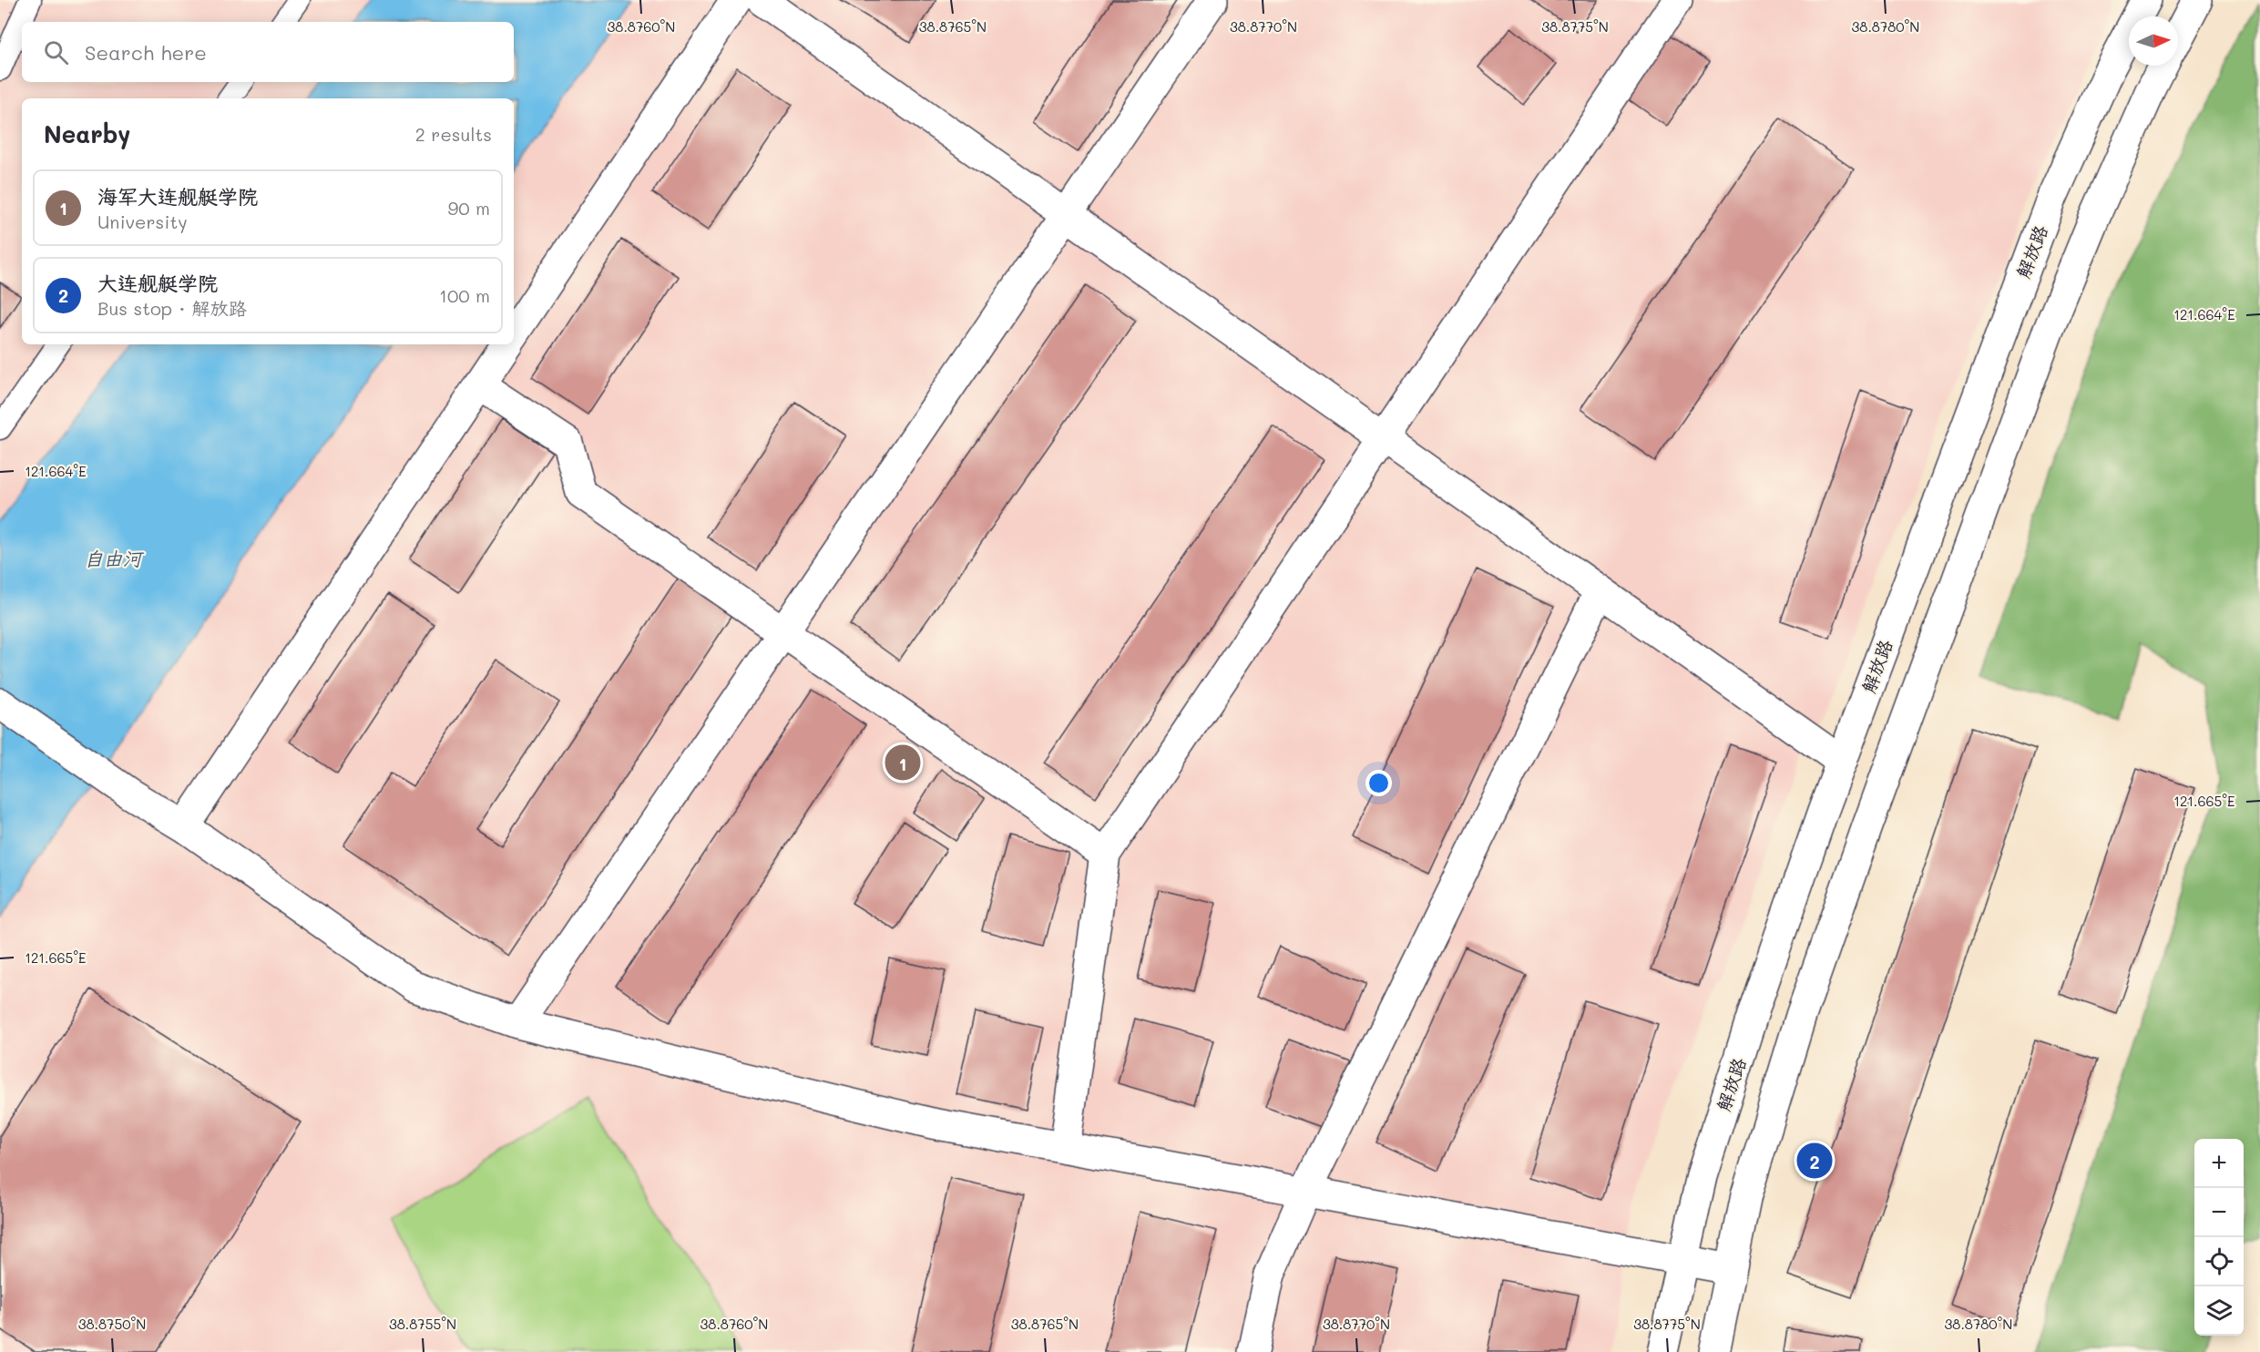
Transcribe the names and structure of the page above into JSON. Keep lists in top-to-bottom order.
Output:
{
  "streets": {
    "street": ["解放路"]
  },
  "water": ["自由河"],
  "north": "right",
  "page": {
    "search": "Search here",
    "heading": ["Nearby", "2 results"],
    "list": [
      {
        "mark": "1",
        "name": "海军大连舰艇学院",
        "note": "University",
        "value": "90 m"
      },
      {
        "mark": "2",
        "name": "大连舰艇学院",
        "note": "Bus stop · 解放路",
        "value": "100 m"
      }
    ],
    "pins": ["1", "2"],
    "map_buttons": ["+", "−"]
  },
  "coordinates": [
    "38.8760°N",
    "38.8765°N",
    "38.8770°N",
    "38.8775°N",
    "38.8780°N",
    "121.664°E",
    "121.665°E",
    "38.8750°N",
    "38.8755°N"
  ]
}
